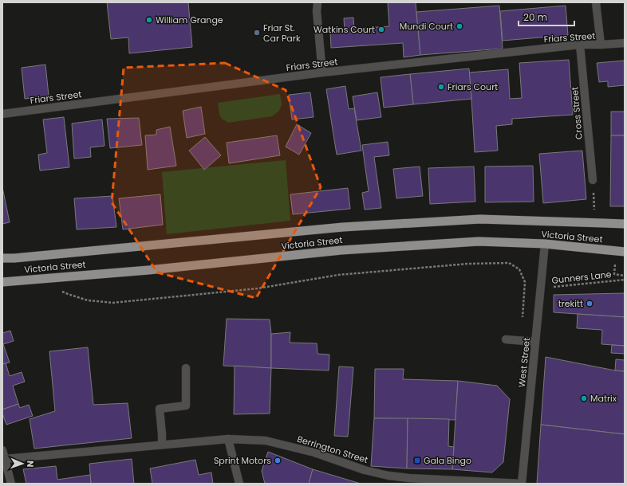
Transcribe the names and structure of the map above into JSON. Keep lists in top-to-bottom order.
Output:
{
  "streets": {
    "highway": ["Victoria Street"],
    "street": [
      "Friars Street",
      "Cross Street",
      "West Street",
      "Berrington Street"
    ],
    "path": ["Gunners Lane"]
  },
  "crossings": [
    ["Friars Street", "Cross Street"],
    ["Victoria Street", "West Street"],
    ["Gunners Lane", "West Street"],
    ["West Street", "Berrington Street"]
  ],
  "places": {
    "other": [
      "William Grange",
      "Mundi Court",
      "Watkins Court",
      "Friar St. Car Park",
      "Friars Court",
      "trekitt",
      "Matrix",
      "Sprint Motors"
    ],
    "transit": ["Gala Bingo"]
  },
  "scale_bar": "20 m",
  "north": "right"
}
